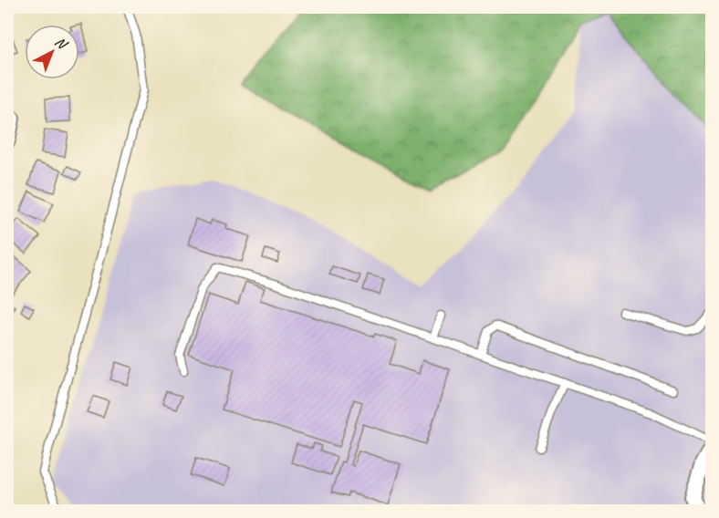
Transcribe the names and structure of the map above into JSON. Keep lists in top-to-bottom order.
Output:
{
  "north": "top right"
}
